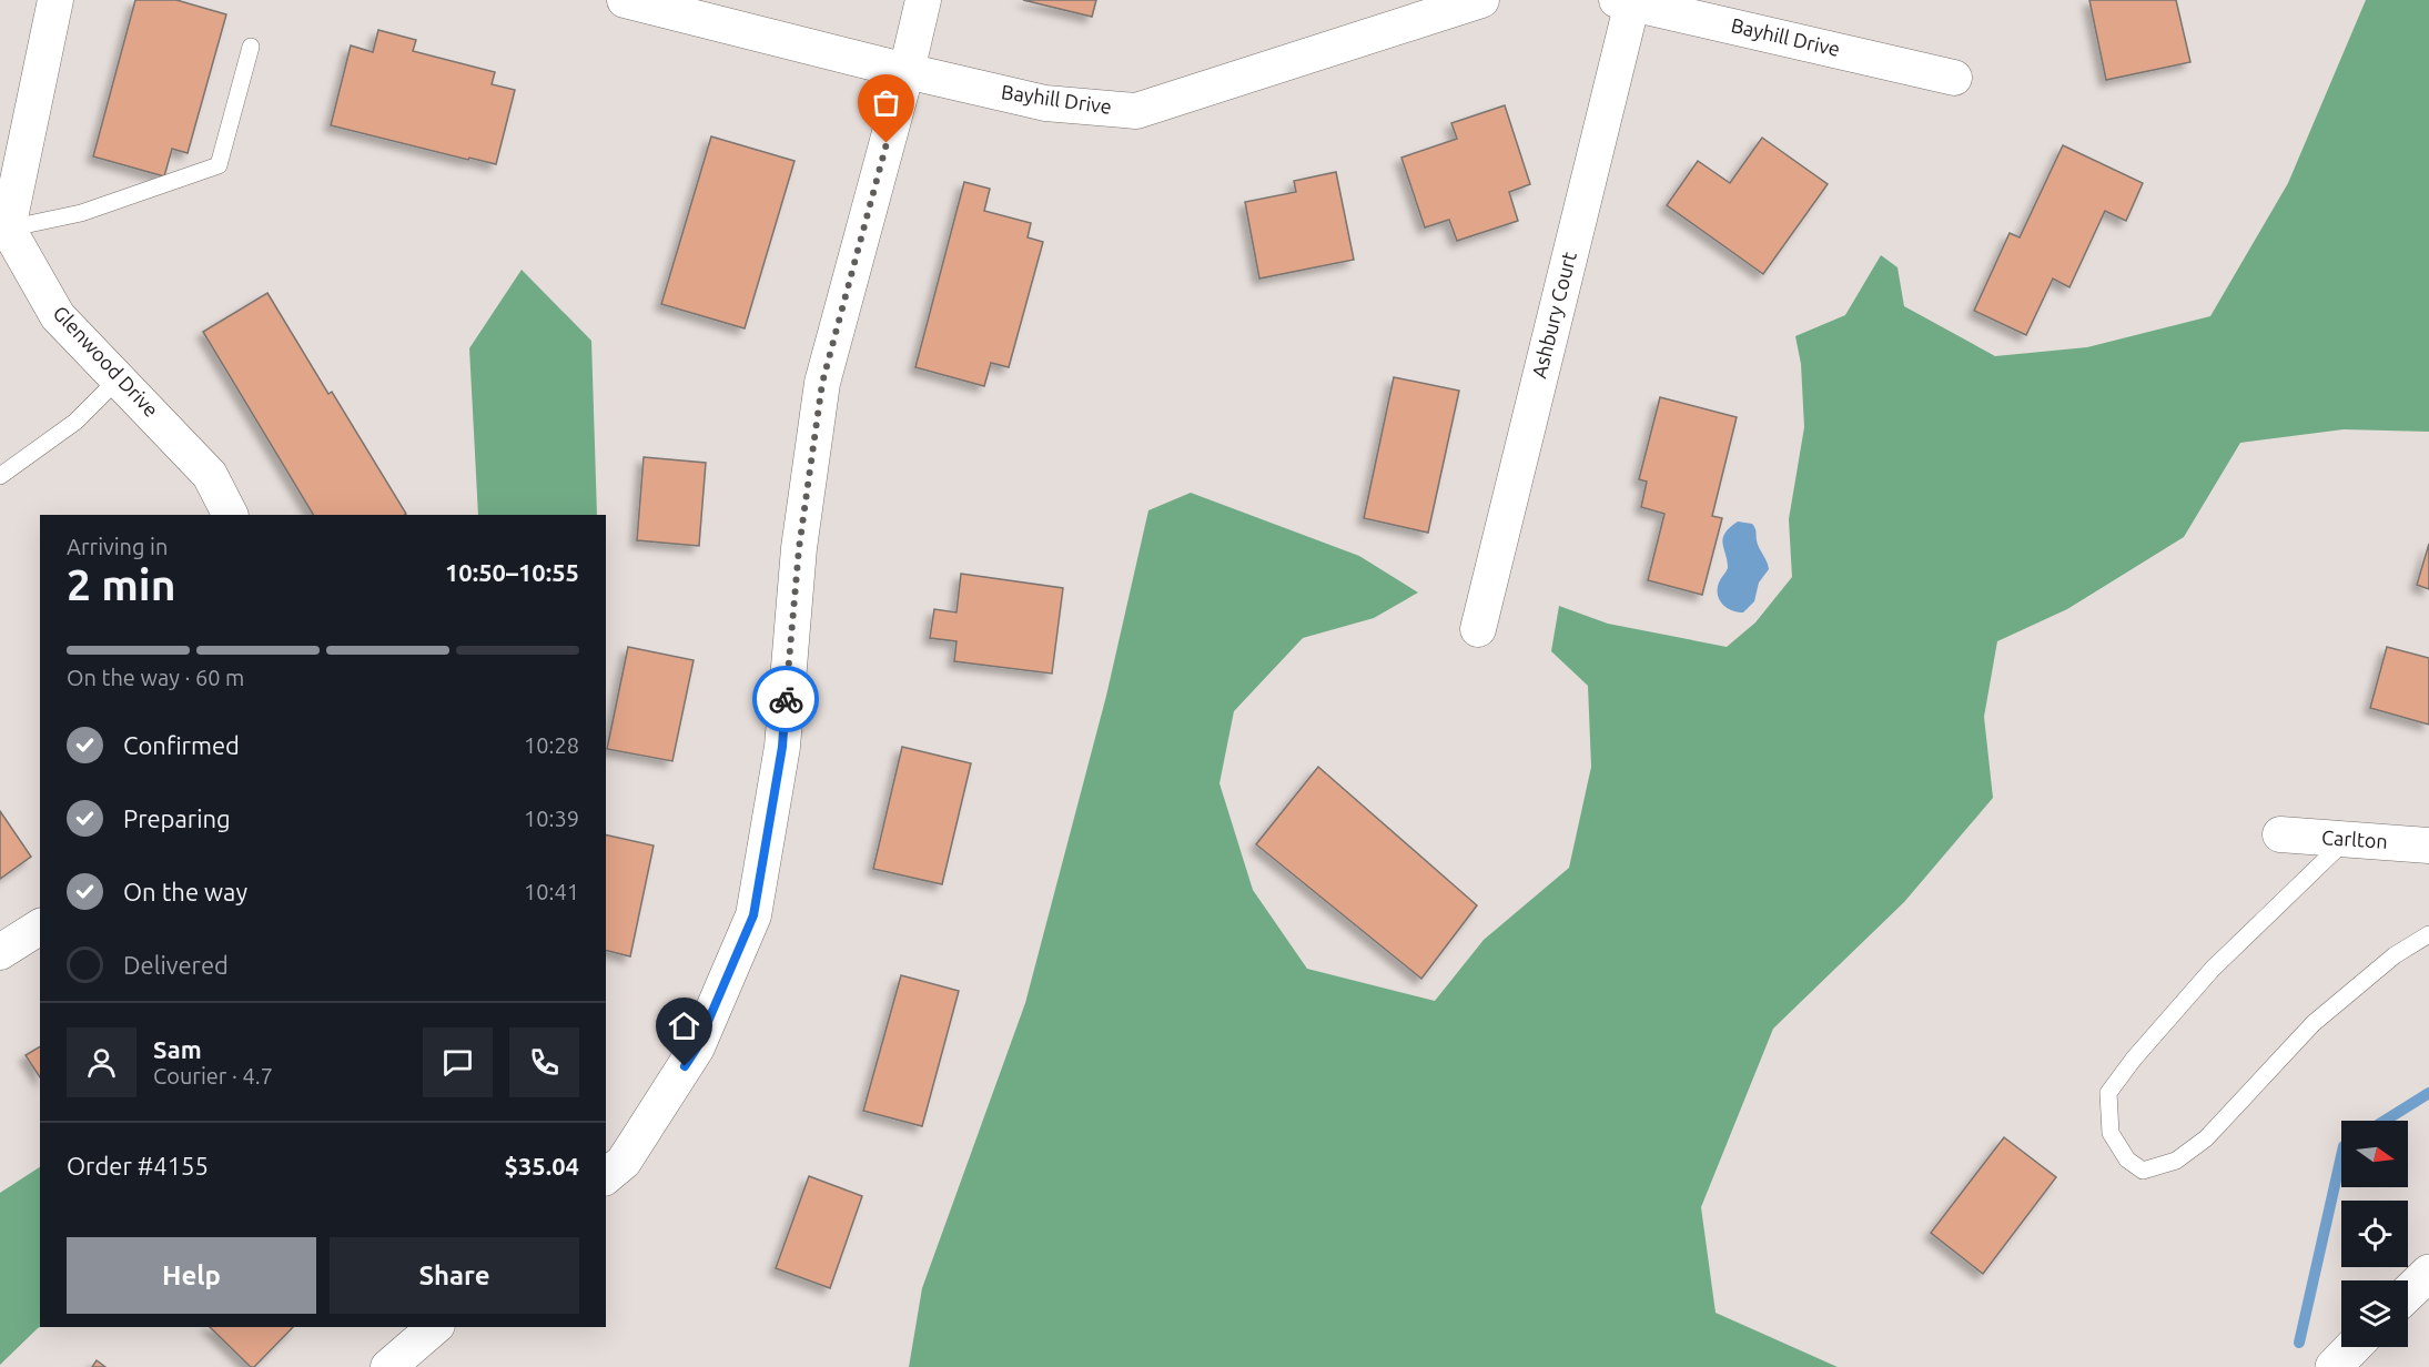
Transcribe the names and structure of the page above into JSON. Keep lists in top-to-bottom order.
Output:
{
  "streets": {
    "street": [
      "Bayhill Drive",
      "Ashbury Court",
      "Glenwood Drive",
      "Carlton"
    ]
  },
  "crossings": [
    ["Bayhill Drive", "Ashbury Court"]
  ],
  "north": "right",
  "page": {
    "heading": ["2 min", "Arriving in", "10:50–10:55"],
    "panel": [
      "Sam",
      "Courier · 4.7",
      "Order #4155",
      "$35.04"
    ],
    "bar": "On the way · 60 m",
    "list": [
      ["Confirmed", "10:28"],
      ["Preparing", "10:39"],
      ["On the way", "10:41"],
      "Delivered"
    ],
    "buttons": ["Help", "Share"]
  }
}
